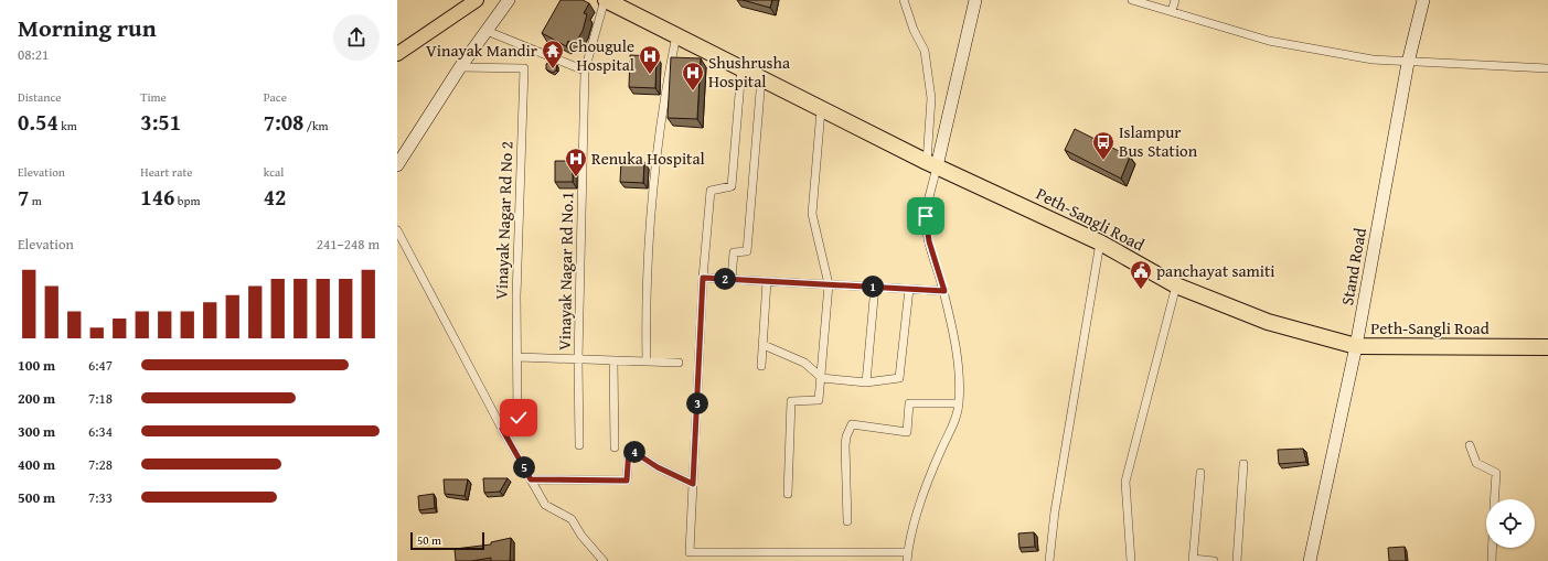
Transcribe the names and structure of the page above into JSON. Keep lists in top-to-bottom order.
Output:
{
  "streets": {
    "highway": ["Peth-Sangli Road"],
    "main road": ["Stand Road"],
    "street": ["Vinayak Nagar Rd No 2", "Vinayak Nagar Rd No.1"]
  },
  "crossings": [
    ["Peth-Sangli Road", "Stand Road"],
    ["Peth-Sangli Road", "Vinayak Nagar Rd No.1"]
  ],
  "places": {
    "temple": ["Vinayak Mandir"],
    "hospital": ["Chougule Hospital", "Shushrusha Hospital", "Renuka Hospital"],
    "bus stop": ["Islampur Bus Station"],
    "public building": ["panchayat samiti"]
  },
  "scale_bar": "50 m",
  "page": {
    "heading": ["Morning run", "08:21"],
    "stats": [
      ["Distance", "0.54 km"],
      ["Time", "3:51"],
      ["Pace", "7:08 /km"],
      ["Elevation", "7 m"],
      ["Heart rate", "146 bpm"],
      ["kcal", "42"]
    ],
    "chart": ["Elevation", "241–248 m"],
    "pins": [
      "2",
      "1",
      "3",
      "4",
      "5"
    ],
    "list": [
      {
        "name": "100 m",
        "note": "6:47"
      },
      {
        "name": "200 m",
        "note": "7:18"
      },
      {
        "name": "300 m",
        "note": "6:34"
      },
      {
        "name": "400 m",
        "note": "7:28"
      },
      {
        "name": "500 m",
        "note": "7:33"
      }
    ],
    "scale": "50 m"
  }
}
